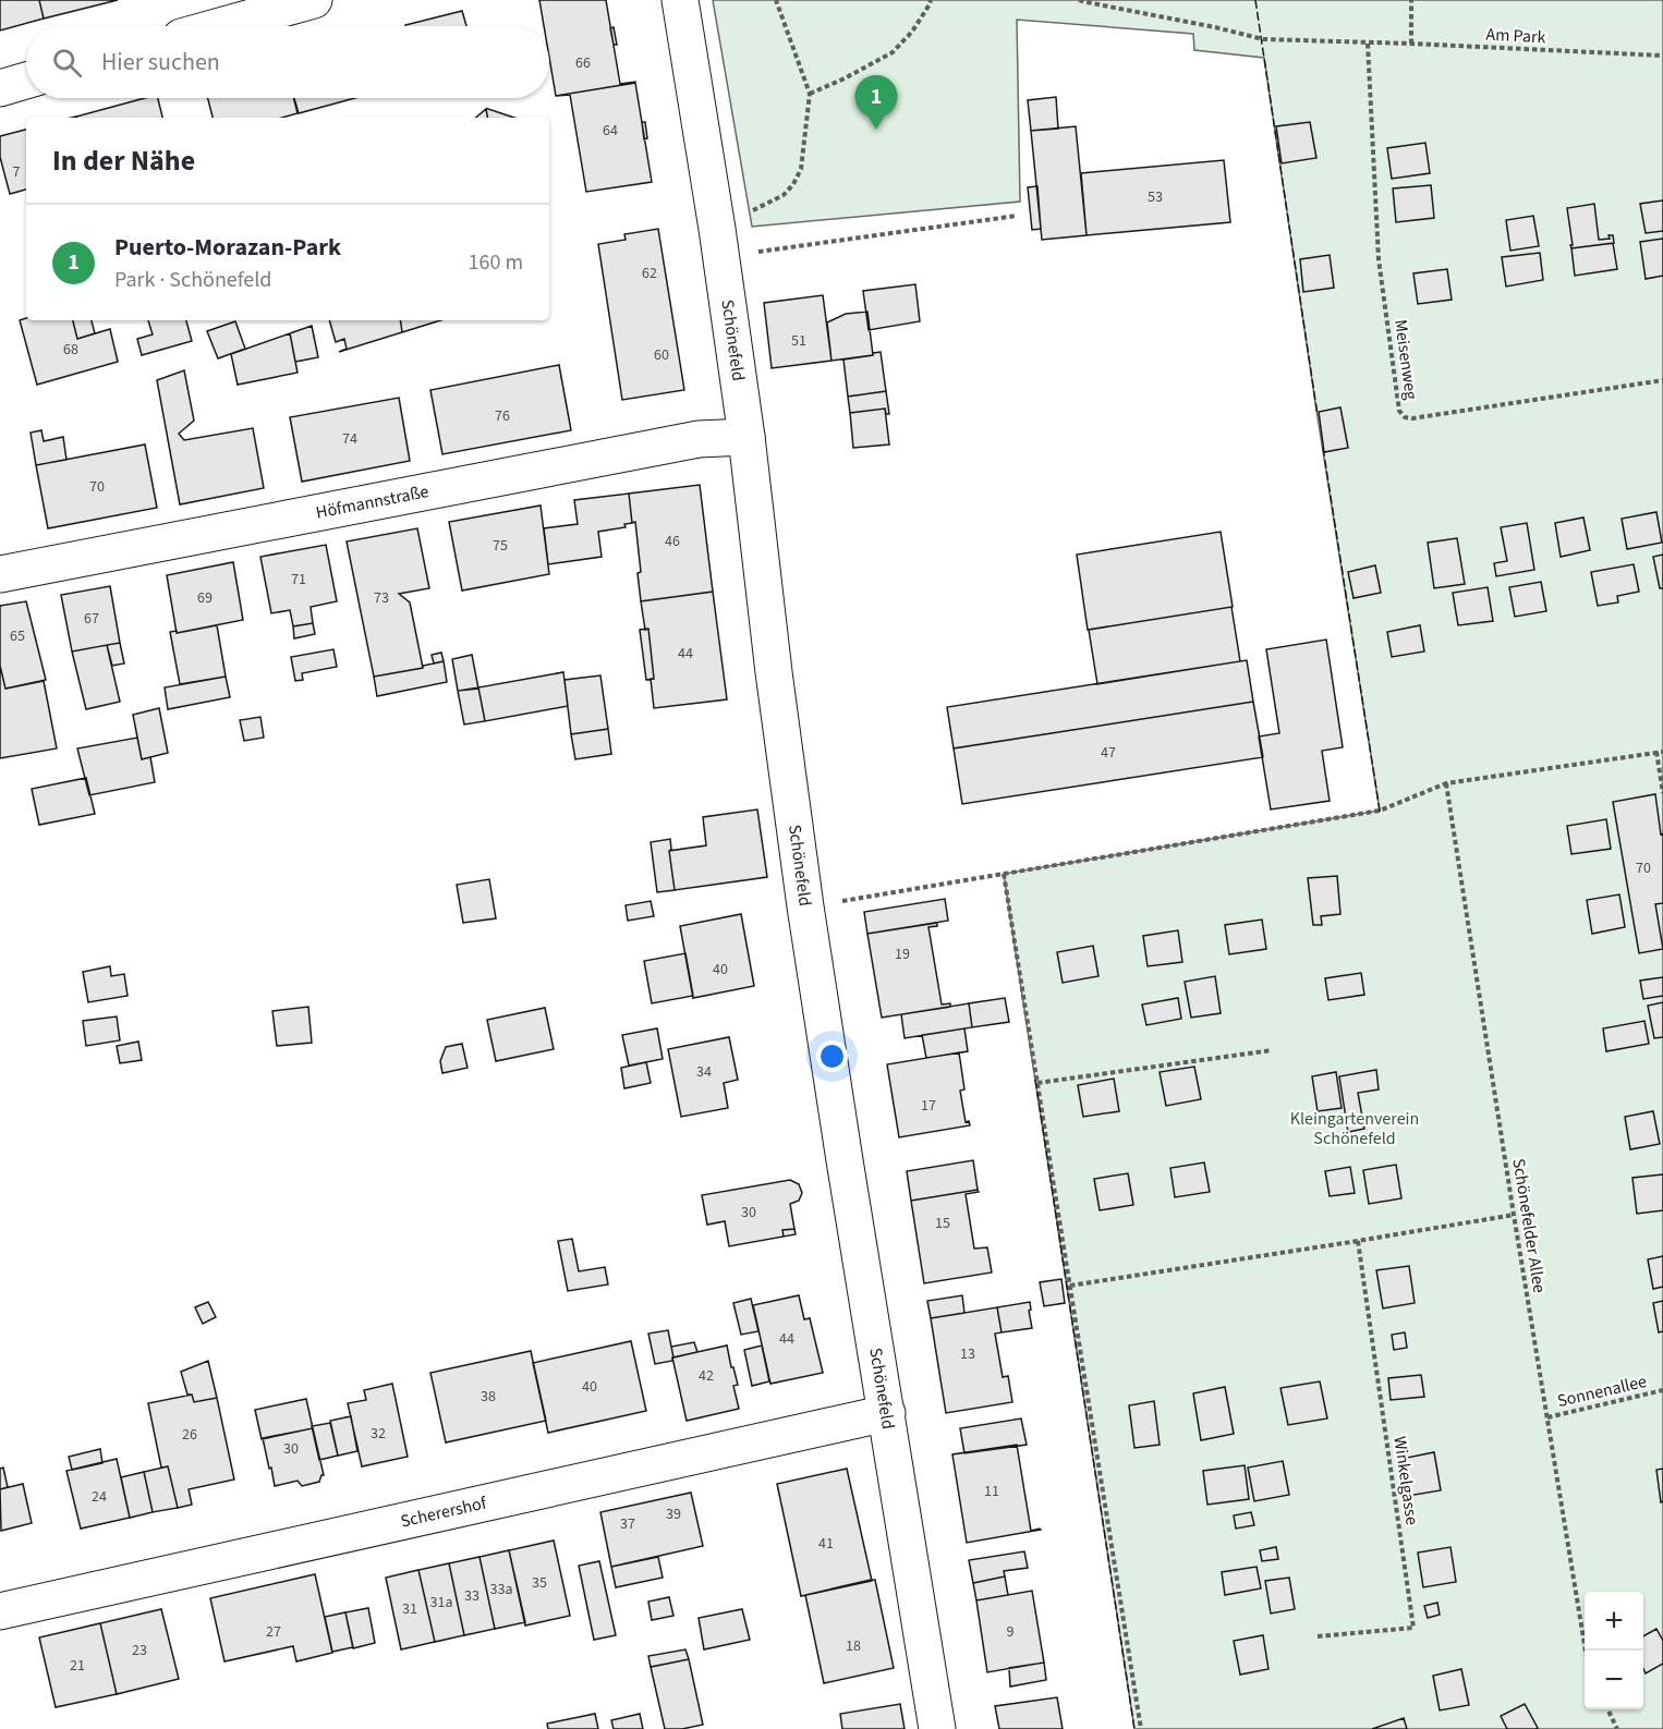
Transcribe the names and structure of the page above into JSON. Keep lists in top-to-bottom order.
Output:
{
  "streets": {
    "street": ["Schönefeld", "Höfmannstraße", "Scherershof"],
    "path": [
      "Am Park",
      "Meisenweg",
      "Schönefelder Allee",
      "Sonnenallee",
      "Winkelgasse"
    ]
  },
  "crossings": [
    ["Am Park", "Meisenweg"],
    ["Schönefeld", "Höfmannstraße"],
    ["Schönefeld", "Scherershof"],
    ["Schönefelder Allee", "Sonnenallee"]
  ],
  "parks": ["Kleingartenverein Schönefeld"],
  "house_numbers": [
    "66",
    "64",
    "7",
    "53",
    "62",
    "51",
    "68",
    "60",
    "76",
    "74",
    "70",
    "46",
    "75",
    "71",
    "69",
    "73",
    "67",
    "65",
    "44",
    "47",
    "70",
    "19",
    "40",
    "34",
    "17",
    "30",
    "15",
    "44",
    "13",
    "42",
    "40",
    "38",
    "32",
    "26",
    "30",
    "11",
    "24",
    "39",
    "37",
    "41",
    "35",
    "33a",
    "33",
    "31a",
    "31",
    "27",
    "9",
    "18",
    "23",
    "21"
  ],
  "page": {
    "search": "Hier suchen",
    "pins": "1",
    "heading": "In der Nähe",
    "list": [
      {
        "mark": "1",
        "name": "Puerto-Morazan-Park",
        "note": "Park · Schönefeld",
        "value": "160 m"
      }
    ],
    "map_buttons": ["+", "−"]
  }
}
